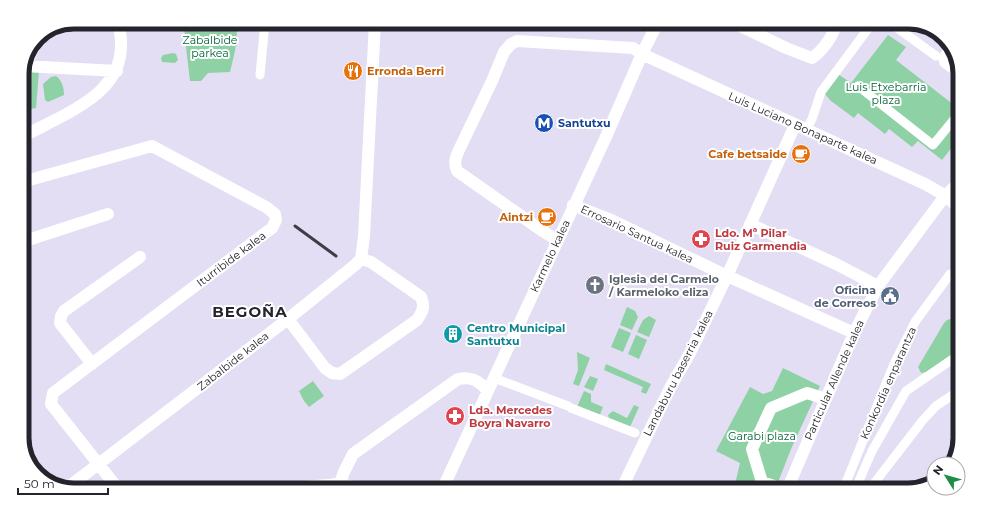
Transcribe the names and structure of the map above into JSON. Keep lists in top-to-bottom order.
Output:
{
  "streets": {
    "street": [
      "Luis Luciano Bonaparte kalea",
      "Errosario Santua kalea",
      "Karmelo kalea",
      "Iturribide kalea",
      "Zabalbide kalea",
      "Landaburu baserria kalea",
      "Particular Allende kalea",
      "Konkordia enparantza"
    ]
  },
  "crossings": [
    ["Luis Luciano Bonaparte kalea", "Karmelo kalea"],
    ["Luis Luciano Bonaparte kalea", "Landaburu baserria kalea"],
    ["Luis Luciano Bonaparte kalea", "Particular Allende kalea"],
    ["Errosario Santua kalea", "Karmelo kalea"],
    ["Errosario Santua kalea", "Landaburu baserria kalea"],
    ["Errosario Santua kalea", "Particular Allende kalea"],
    ["Iturribide kalea", "Zabalbide kalea"]
  ],
  "districts": ["BEGOÑA"],
  "parks": ["Zabalbide parkea", "Luis Etxebarria plaza", "Garabi plaza"],
  "places": {
    "restaurant": ["Erronda Berri"],
    "metro station": ["Santutxu"],
    "cafe": ["Cafe betsaide", "Aintzi"],
    "pharmacy": ["Ldo. Mª Pilar Ruiz Garmendia", "Lda. Mercedes Boyra Navarro"],
    "church": ["Iglesia del Carmelo / Karmeloko eliza"],
    "public building": ["Oficina de Correos"],
    "building": ["Centro Municipal Santutxu"]
  },
  "scale_bar": "50 m",
  "north": "top left"
}
